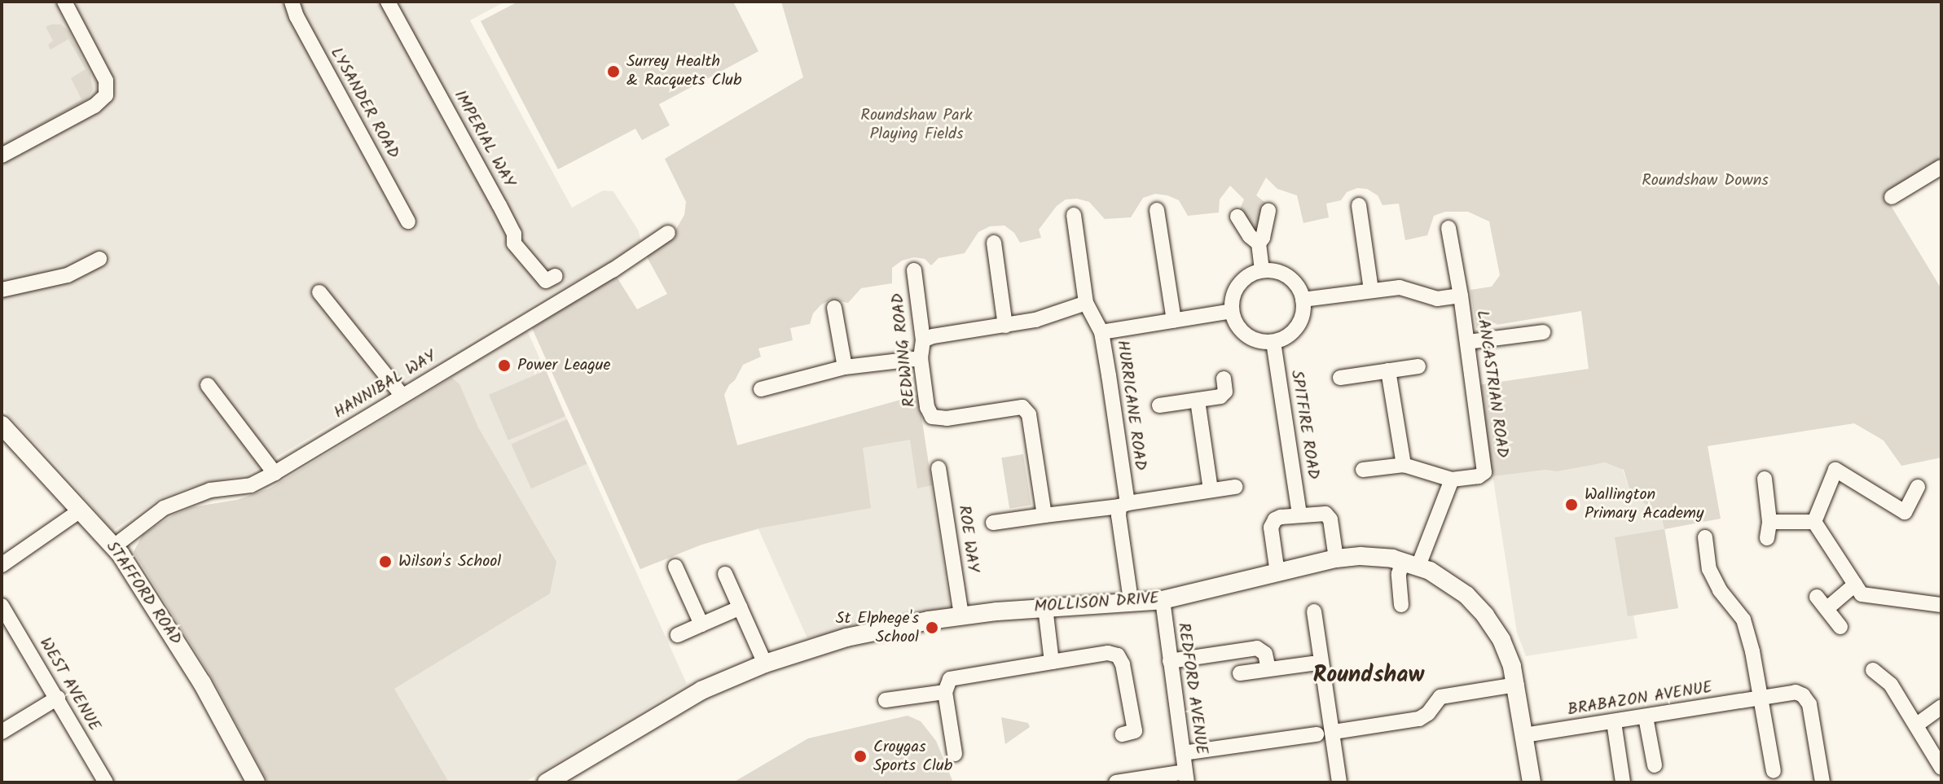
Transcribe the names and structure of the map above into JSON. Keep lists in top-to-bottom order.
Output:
{
  "streets": {
    "main road": ["STAFFORD ROAD", "MOLLISON DRIVE"],
    "street": [
      "LYSANDER ROAD",
      "IMPERIAL WAY",
      "REDWING ROAD",
      "LANCASTRIAN ROAD",
      "HANNIBAL WAY",
      "HURRICANE ROAD",
      "SPITFIRE ROAD",
      "ROE WAY",
      "WEST AVENUE",
      "REDFORD AVENUE",
      "BRABAZON AVENUE"
    ]
  },
  "crossings": [
    ["LANCASTRIAN ROAD", "SPITFIRE ROAD"],
    ["HANNIBAL WAY", "STAFFORD ROAD"],
    ["HURRICANE ROAD", "MOLLISON DRIVE"],
    ["ROE WAY", "MOLLISON DRIVE"],
    ["MOLLISON DRIVE", "REDFORD AVENUE"],
    ["MOLLISON DRIVE", "BRABAZON AVENUE"]
  ],
  "districts": ["Roundshaw"],
  "parks": ["Roundshaw Park Playing Fields", "Roundshaw Downs"],
  "places": [
    "Surrey Health & Racquets Club",
    "Power League",
    "Wallington Primary Academy",
    "Wilson's School",
    "St Elphege's School",
    "Croygas Sports Club"
  ]
}
